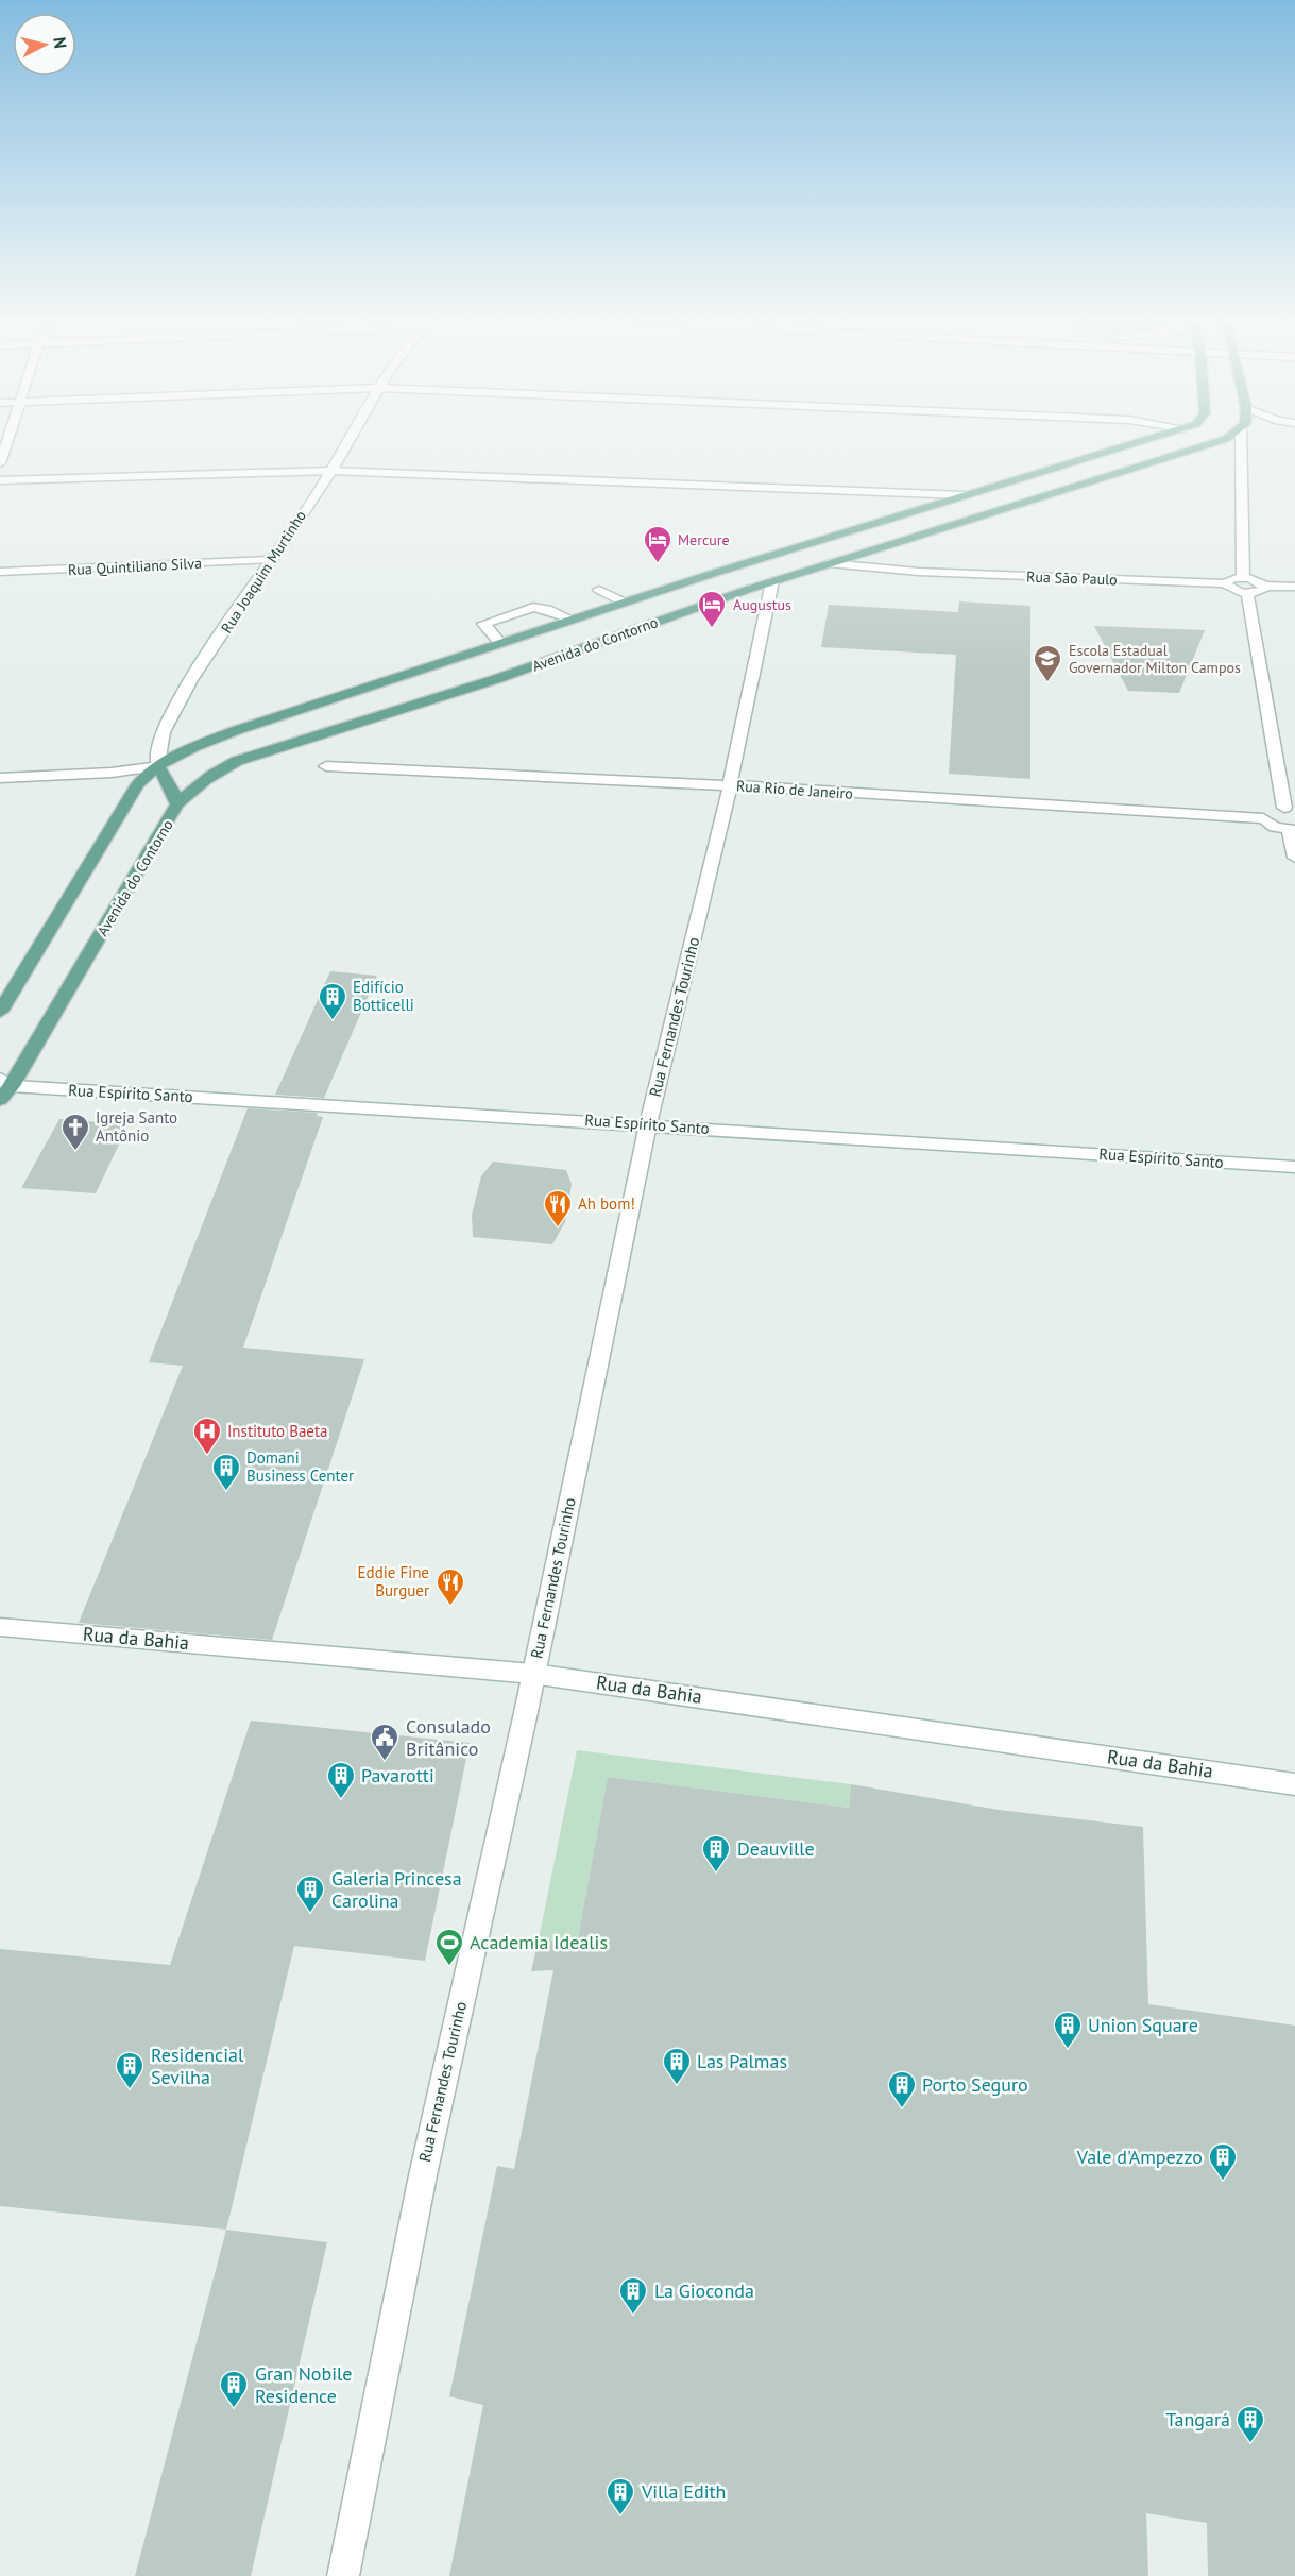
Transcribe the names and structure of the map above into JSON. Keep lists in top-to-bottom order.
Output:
{
  "streets": {
    "main road": ["Avenida do Contorno"],
    "street": [
      "Rua Quintiliano Silva",
      "Rua Joaquim Murtinho",
      "Rua São Paulo",
      "Rua Rio de Janeiro",
      "Rua Fernandes Tourinho",
      "Rua Espírito Santo",
      "Rua da Bahia"
    ]
  },
  "crossings": [
    ["Rua Quintiliano Silva", "Rua Joaquim Murtinho"],
    ["Rua Joaquim Murtinho", "Avenida do Contorno"],
    ["Rua São Paulo", "Avenida do Contorno"],
    ["Avenida do Contorno", "Rua Fernandes Tourinho"],
    ["Avenida do Contorno", "Rua Espírito Santo"],
    ["Rua Rio de Janeiro", "Rua Fernandes Tourinho"],
    ["Rua Fernandes Tourinho", "Rua Espírito Santo"],
    ["Rua Fernandes Tourinho", "Rua da Bahia"]
  ],
  "places": {
    "hotel": ["Mercure", "Augustus"],
    "school or university": ["Escola Estadual Governador Milton Campos"],
    "building": [
      "Edifício Botticelli",
      "Domani Business Center",
      "Pavarotti",
      "Deauville",
      "Galeria Princesa Carolina",
      "Union Square",
      "Las Palmas",
      "Residencial Sevilha",
      "Porto Seguro",
      "Vale d'Ampezzo",
      "La Gioconda",
      "Gran Nobile Residence",
      "Tangará",
      "Villa Edith"
    ],
    "church": ["Igreja Santo Antônio"],
    "restaurant": ["Ah bom!", "Eddie Fine Burguer"],
    "hospital": ["Instituto Baeta"],
    "public building": ["Consulado Britânico"],
    "sports": ["Academia Idealis"]
  },
  "north": "right"
}
